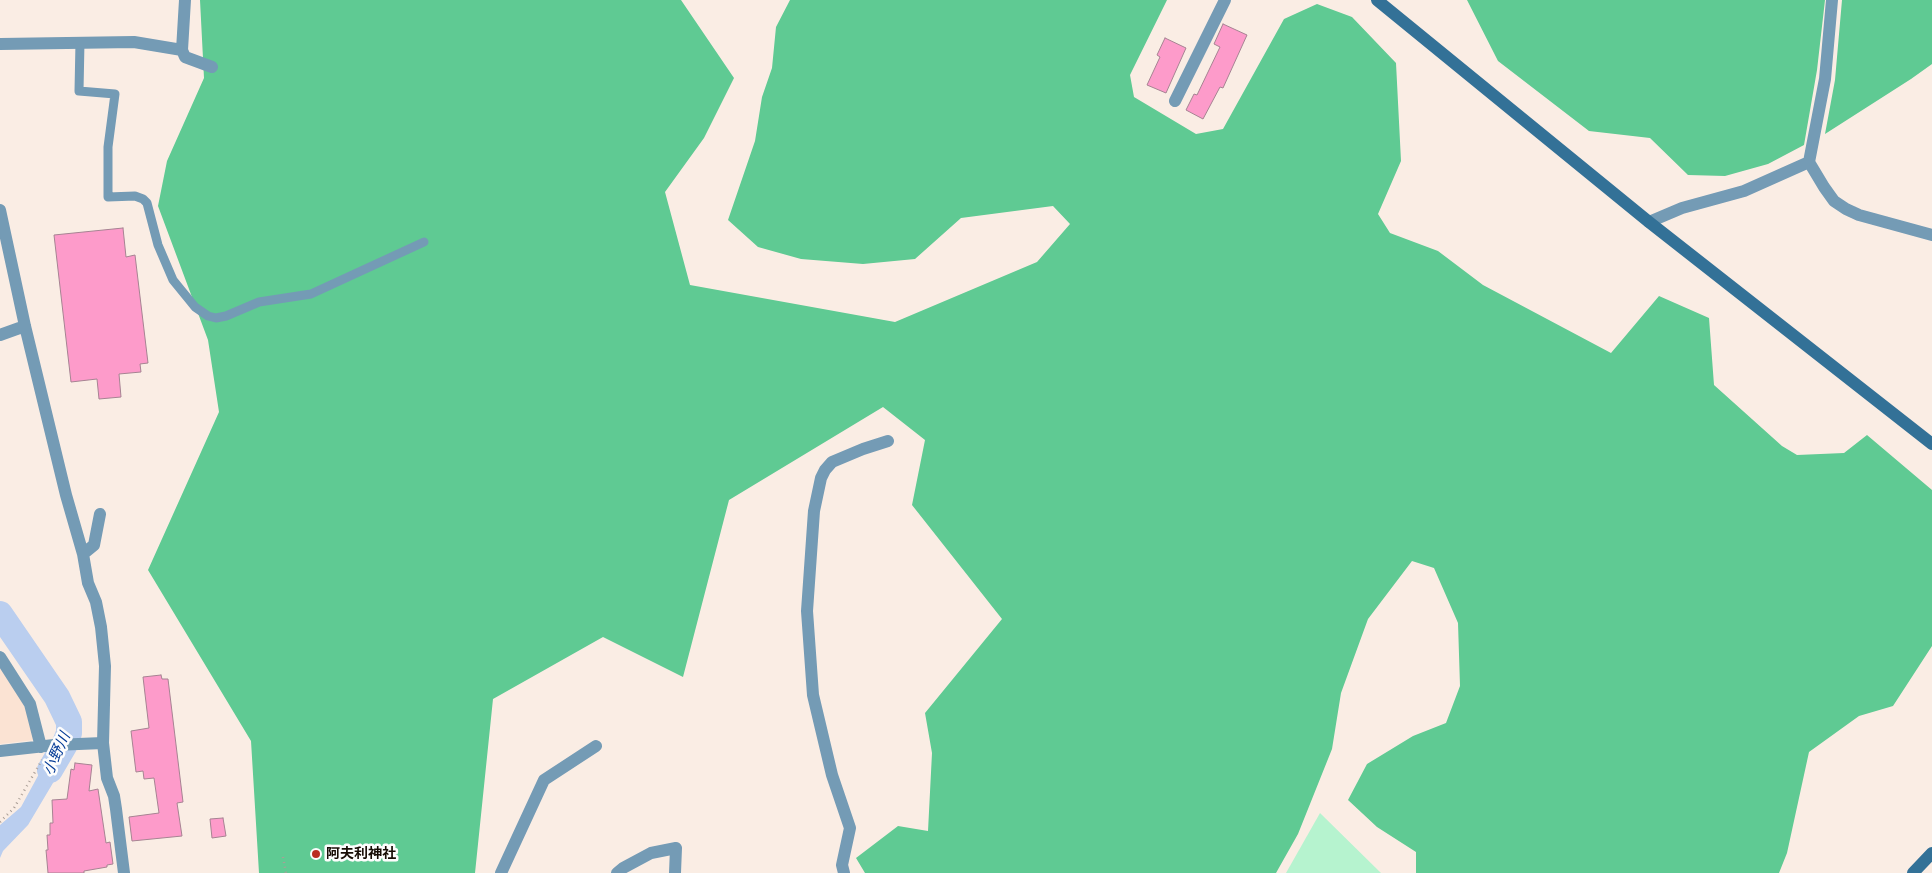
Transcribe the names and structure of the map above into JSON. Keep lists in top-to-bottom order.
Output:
{
  "water": ["小野川"],
  "places": ["阿夫利神社"]
}
